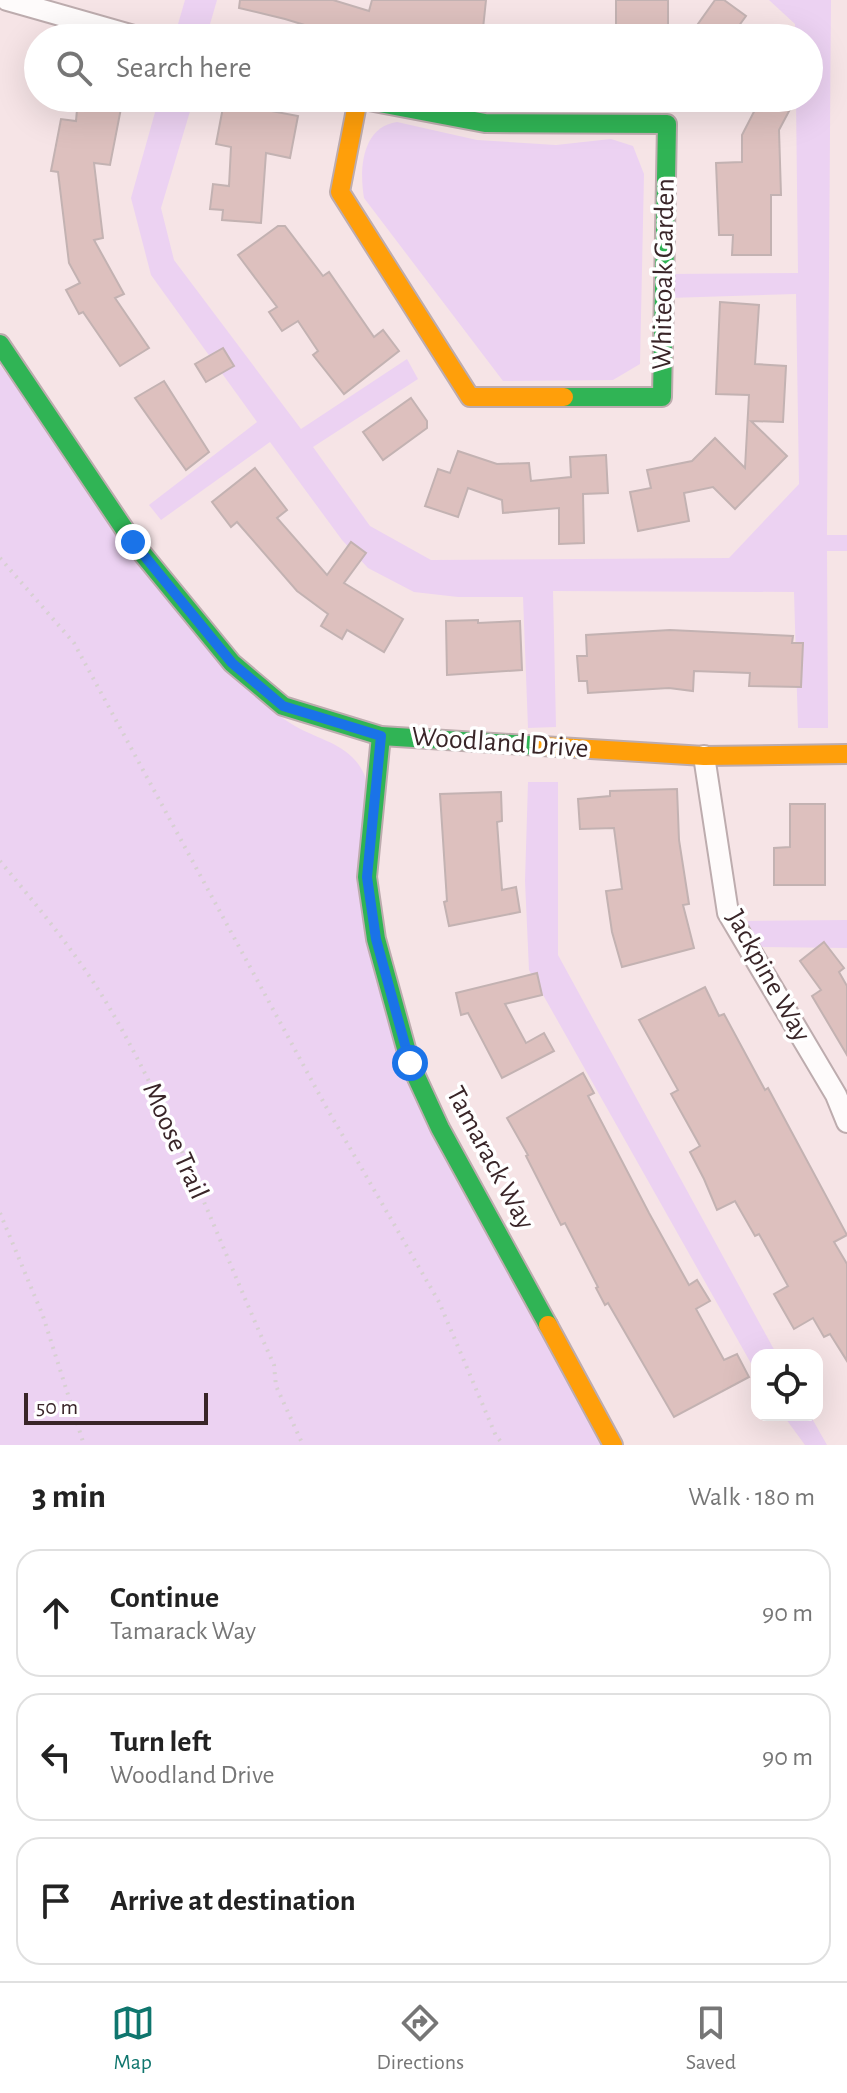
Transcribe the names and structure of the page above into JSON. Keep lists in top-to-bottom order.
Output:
{
  "streets": {
    "street": [
      "Whiteoak Garden",
      "Woodland Drive",
      "Jackpine Way",
      "Tamarack Way"
    ],
    "path": ["Moose Trail"]
  },
  "crossings": [
    ["Woodland Drive", "Jackpine Way"],
    ["Woodland Drive", "Tamarack Way"]
  ],
  "scale_bar": "50 m",
  "page": {
    "search": "Search here",
    "scale": "50 m",
    "heading": ["3 min", "Walk · 180 m"],
    "list": [
      ["Continue", "Tamarack Way", "90 m"],
      ["Turn left", "Woodland Drive", "90 m"],
      "Arrive at destination"
    ],
    "nav": ["Map", "Directions", "Saved"]
  }
}
